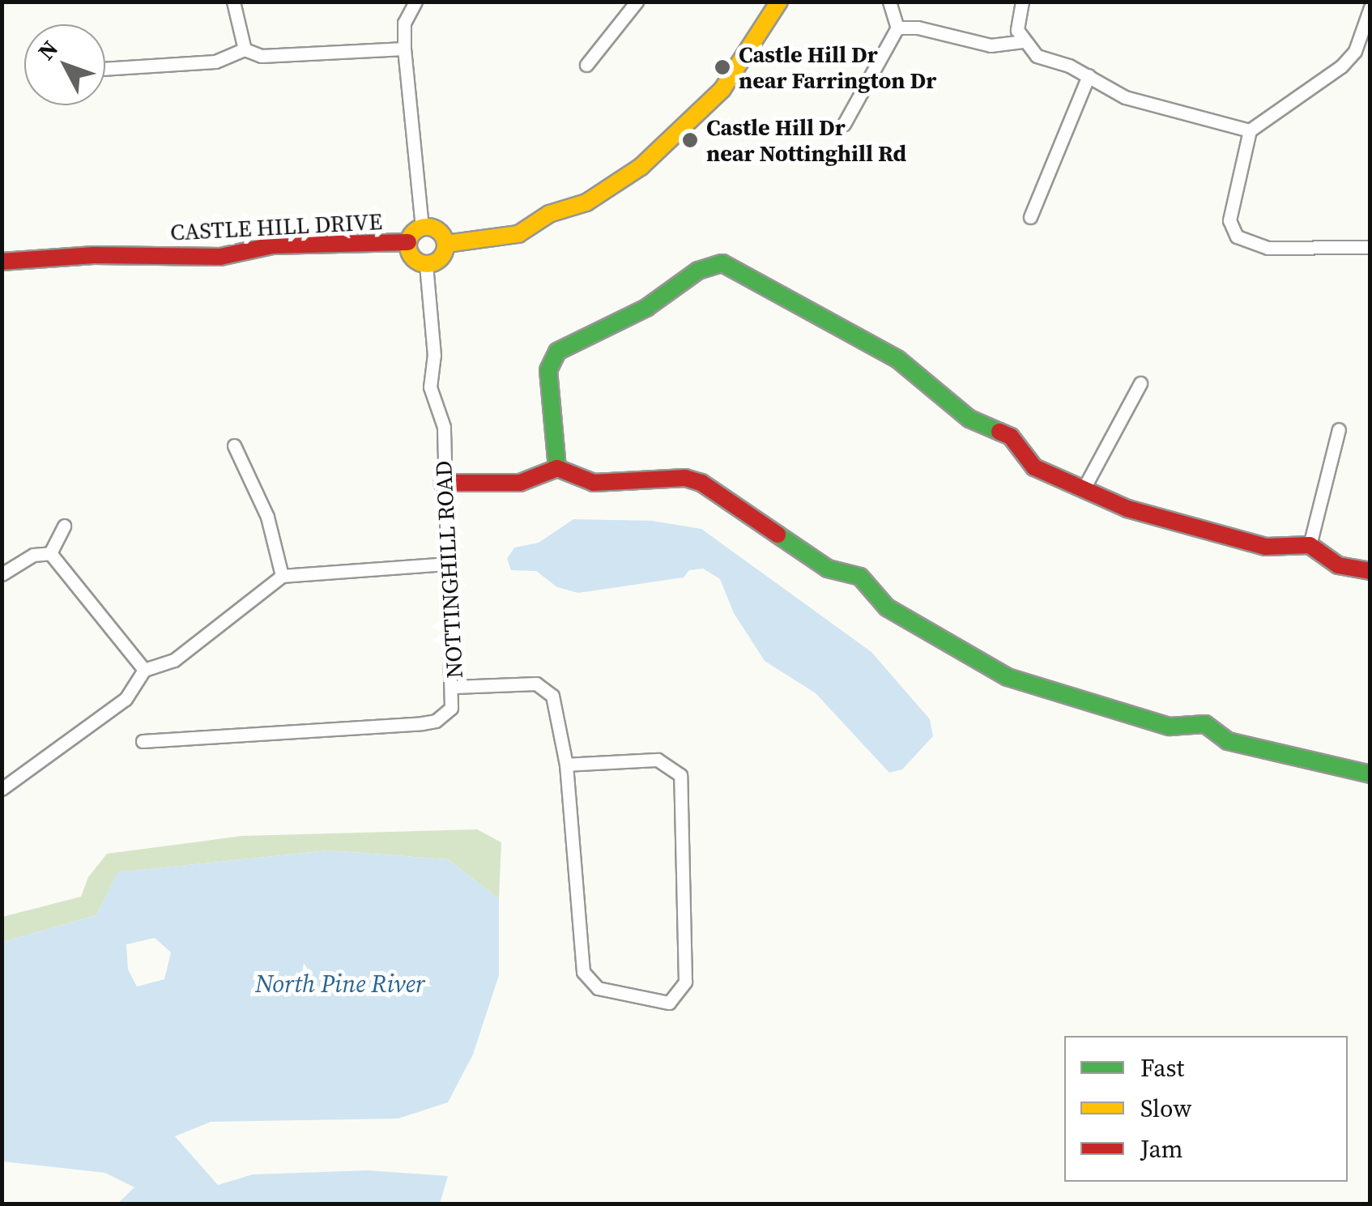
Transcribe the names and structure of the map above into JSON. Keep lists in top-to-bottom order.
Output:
{
  "streets": {
    "street": ["CASTLE HILL DRIVE", "NOTTINGHILL ROAD"]
  },
  "crossings": [
    ["CASTLE HILL DRIVE", "NOTTINGHILL ROAD"]
  ],
  "water": ["North Pine River"],
  "places": ["Castle Hill Dr near Farrington Dr", "Castle Hill Dr near Nottinghill Rd"],
  "legend": ["Fast", "Slow", "Jam"],
  "north": "top left"
}
